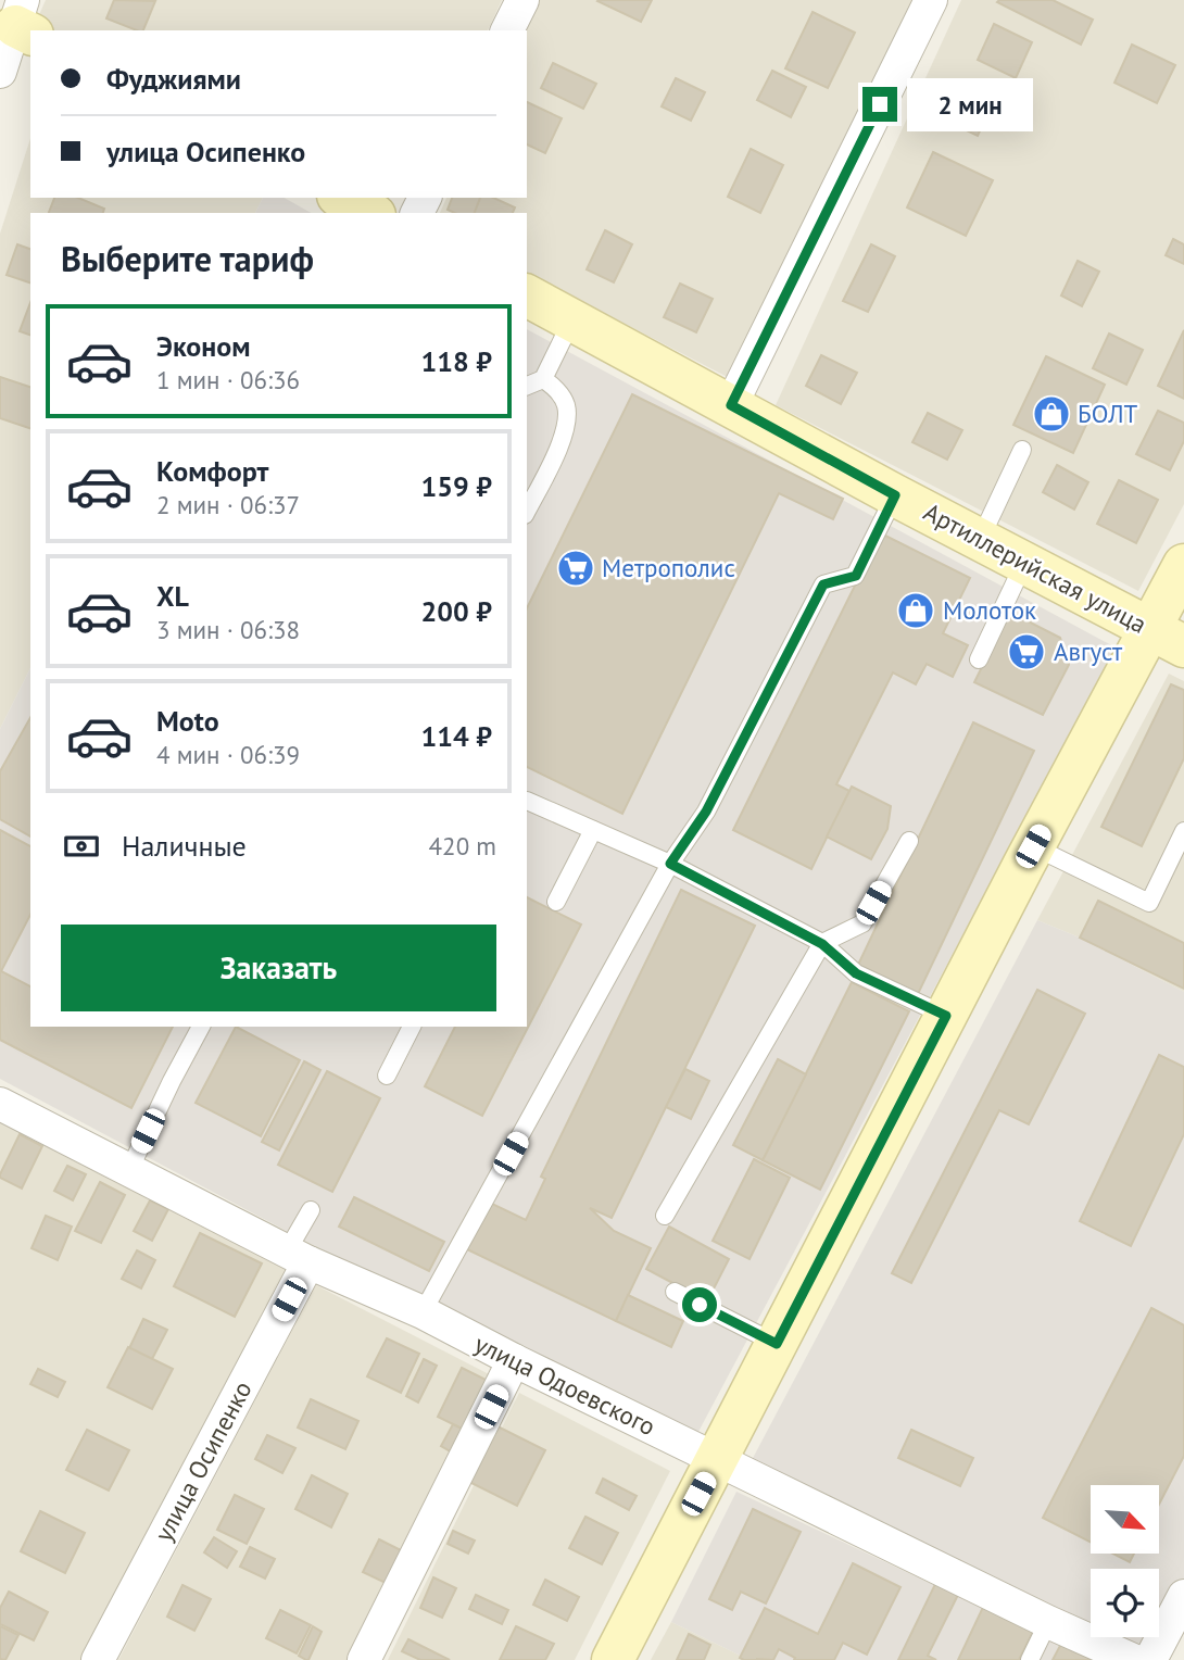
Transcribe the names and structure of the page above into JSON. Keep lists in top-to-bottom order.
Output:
{
  "streets": {
    "street": ["Артиллерийская улица", "улица Одоевского", "улица Осипенко"]
  },
  "crossings": [
    ["улица Одоевского", "улица Осипенко"]
  ],
  "places": {
    "shop": ["БОЛТ", "Молоток"],
    "supermarket": ["Метрополис", "Август"]
  },
  "north": "bottom right",
  "page": {
    "banner": ["Фуджиями", "улица Осипенко"],
    "bubble": "2 мин",
    "heading": "Выберите тариф",
    "list": [
      {
        "name": "Эконом",
        "note": "1 мин · 06:36",
        "value": "118 ₽"
      },
      {
        "name": "Комфорт",
        "note": "2 мин · 06:37",
        "value": "159 ₽"
      },
      {
        "name": "XL",
        "note": "3 мин · 06:38",
        "value": "200 ₽"
      },
      {
        "name": "Moto",
        "note": "4 мин · 06:39",
        "value": "114 ₽"
      }
    ],
    "pay": ["Наличные", "420 m"],
    "buttons": "Заказать"
  }
}
